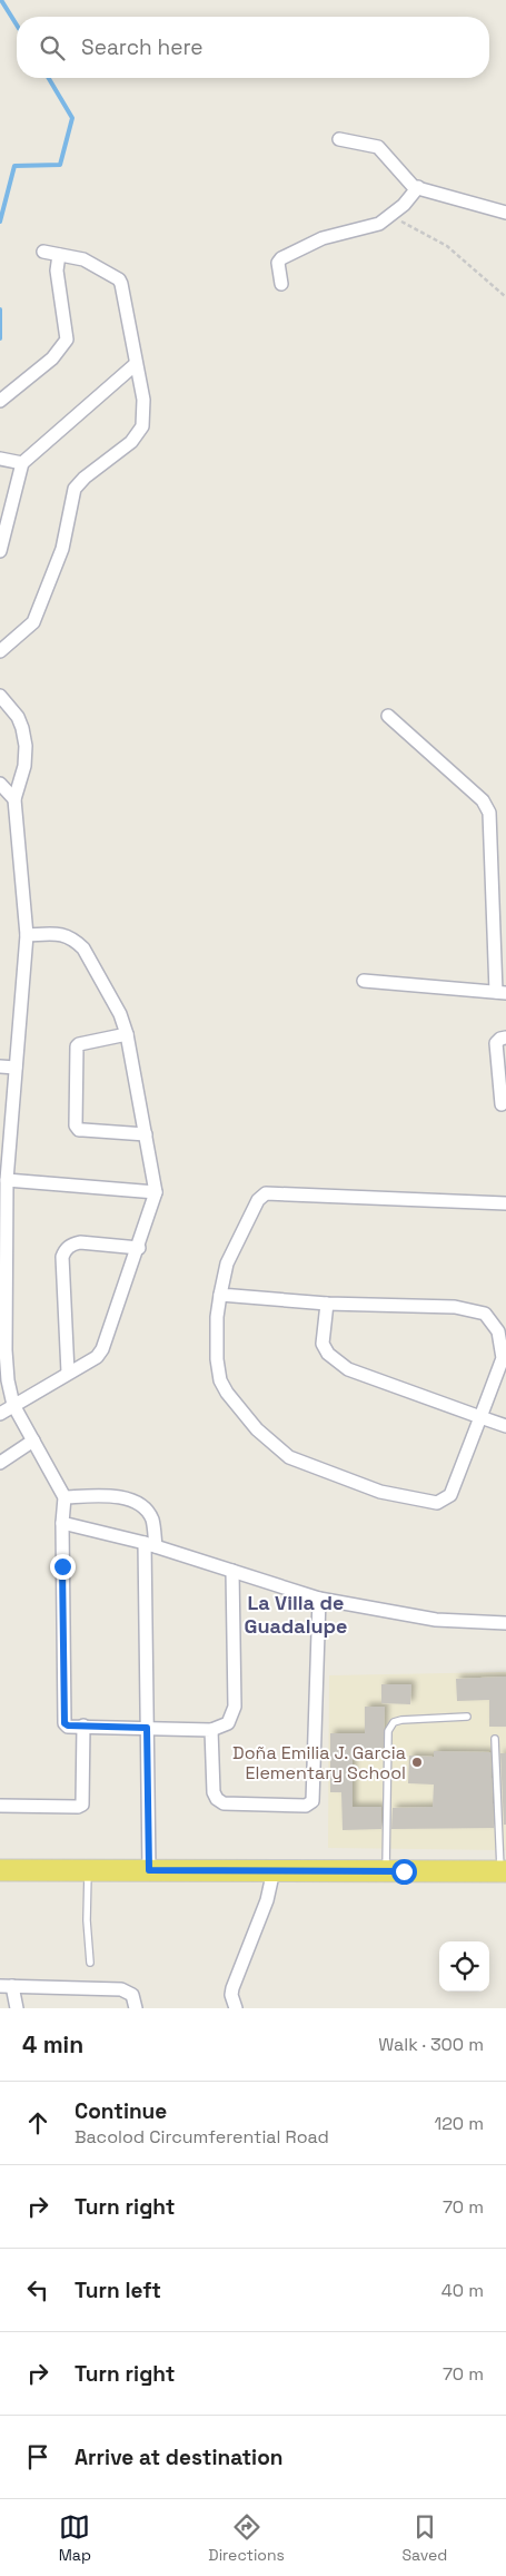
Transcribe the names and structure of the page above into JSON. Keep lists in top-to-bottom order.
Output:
{
  "districts": ["La Villa de Guadalupe"],
  "places": ["Doña Emilia J. Garcia Elementary School"],
  "page": {
    "search": "Search here",
    "heading": ["4 min", "Walk · 300 m"],
    "list": [
      ["Continue", "Bacolod Circumferential Road", "120 m"],
      ["Turn right", "70 m"],
      ["Turn left", "40 m"],
      ["Turn right", "70 m"],
      "Arrive at destination"
    ],
    "nav": ["Map", "Directions", "Saved"]
  }
}
